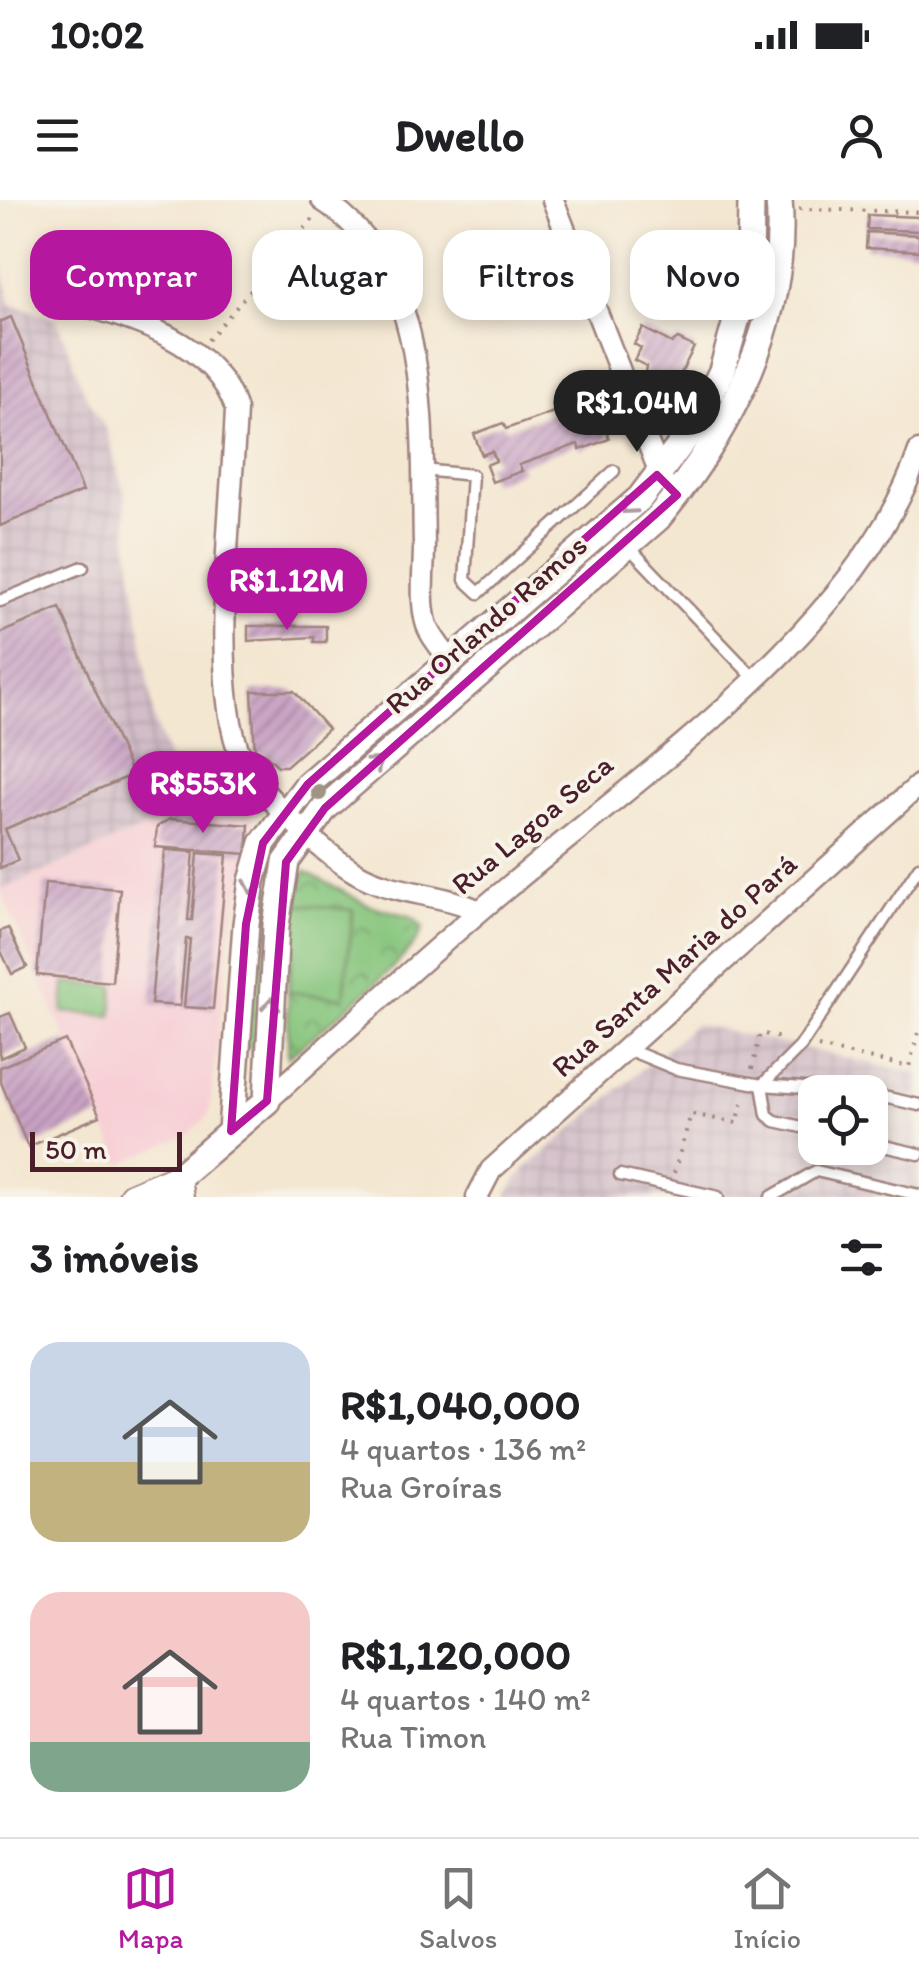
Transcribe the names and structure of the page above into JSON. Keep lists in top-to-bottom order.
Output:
{
  "streets": {
    "main road": ["Rua Lagoa Seca"],
    "street": ["Rua Orlando Ramos", "Rua Santa Maria do Pará"]
  },
  "crossings": [
    ["Rua Orlando Ramos", "Rua Lagoa Seca"]
  ],
  "scale_bar": "50 m",
  "page": {
    "status": "10:02",
    "header": "Dwello",
    "chip": [
      "Comprar",
      "Alugar",
      "Filtros",
      "Novo"
    ],
    "price": ["R$1.04M", "R$1.12M", "R$553K"],
    "scale": "50 m",
    "heading": "3 imóveis",
    "list": [
      {
        "name": "R$1,040,000",
        "note": "4 quartos · 136 m² · Rua Groíras"
      },
      {
        "name": "R$1,120,000",
        "note": "4 quartos · 140 m² · Rua Timon"
      }
    ],
    "tabs": ["Mapa", "Salvos", "Início"]
  }
}
